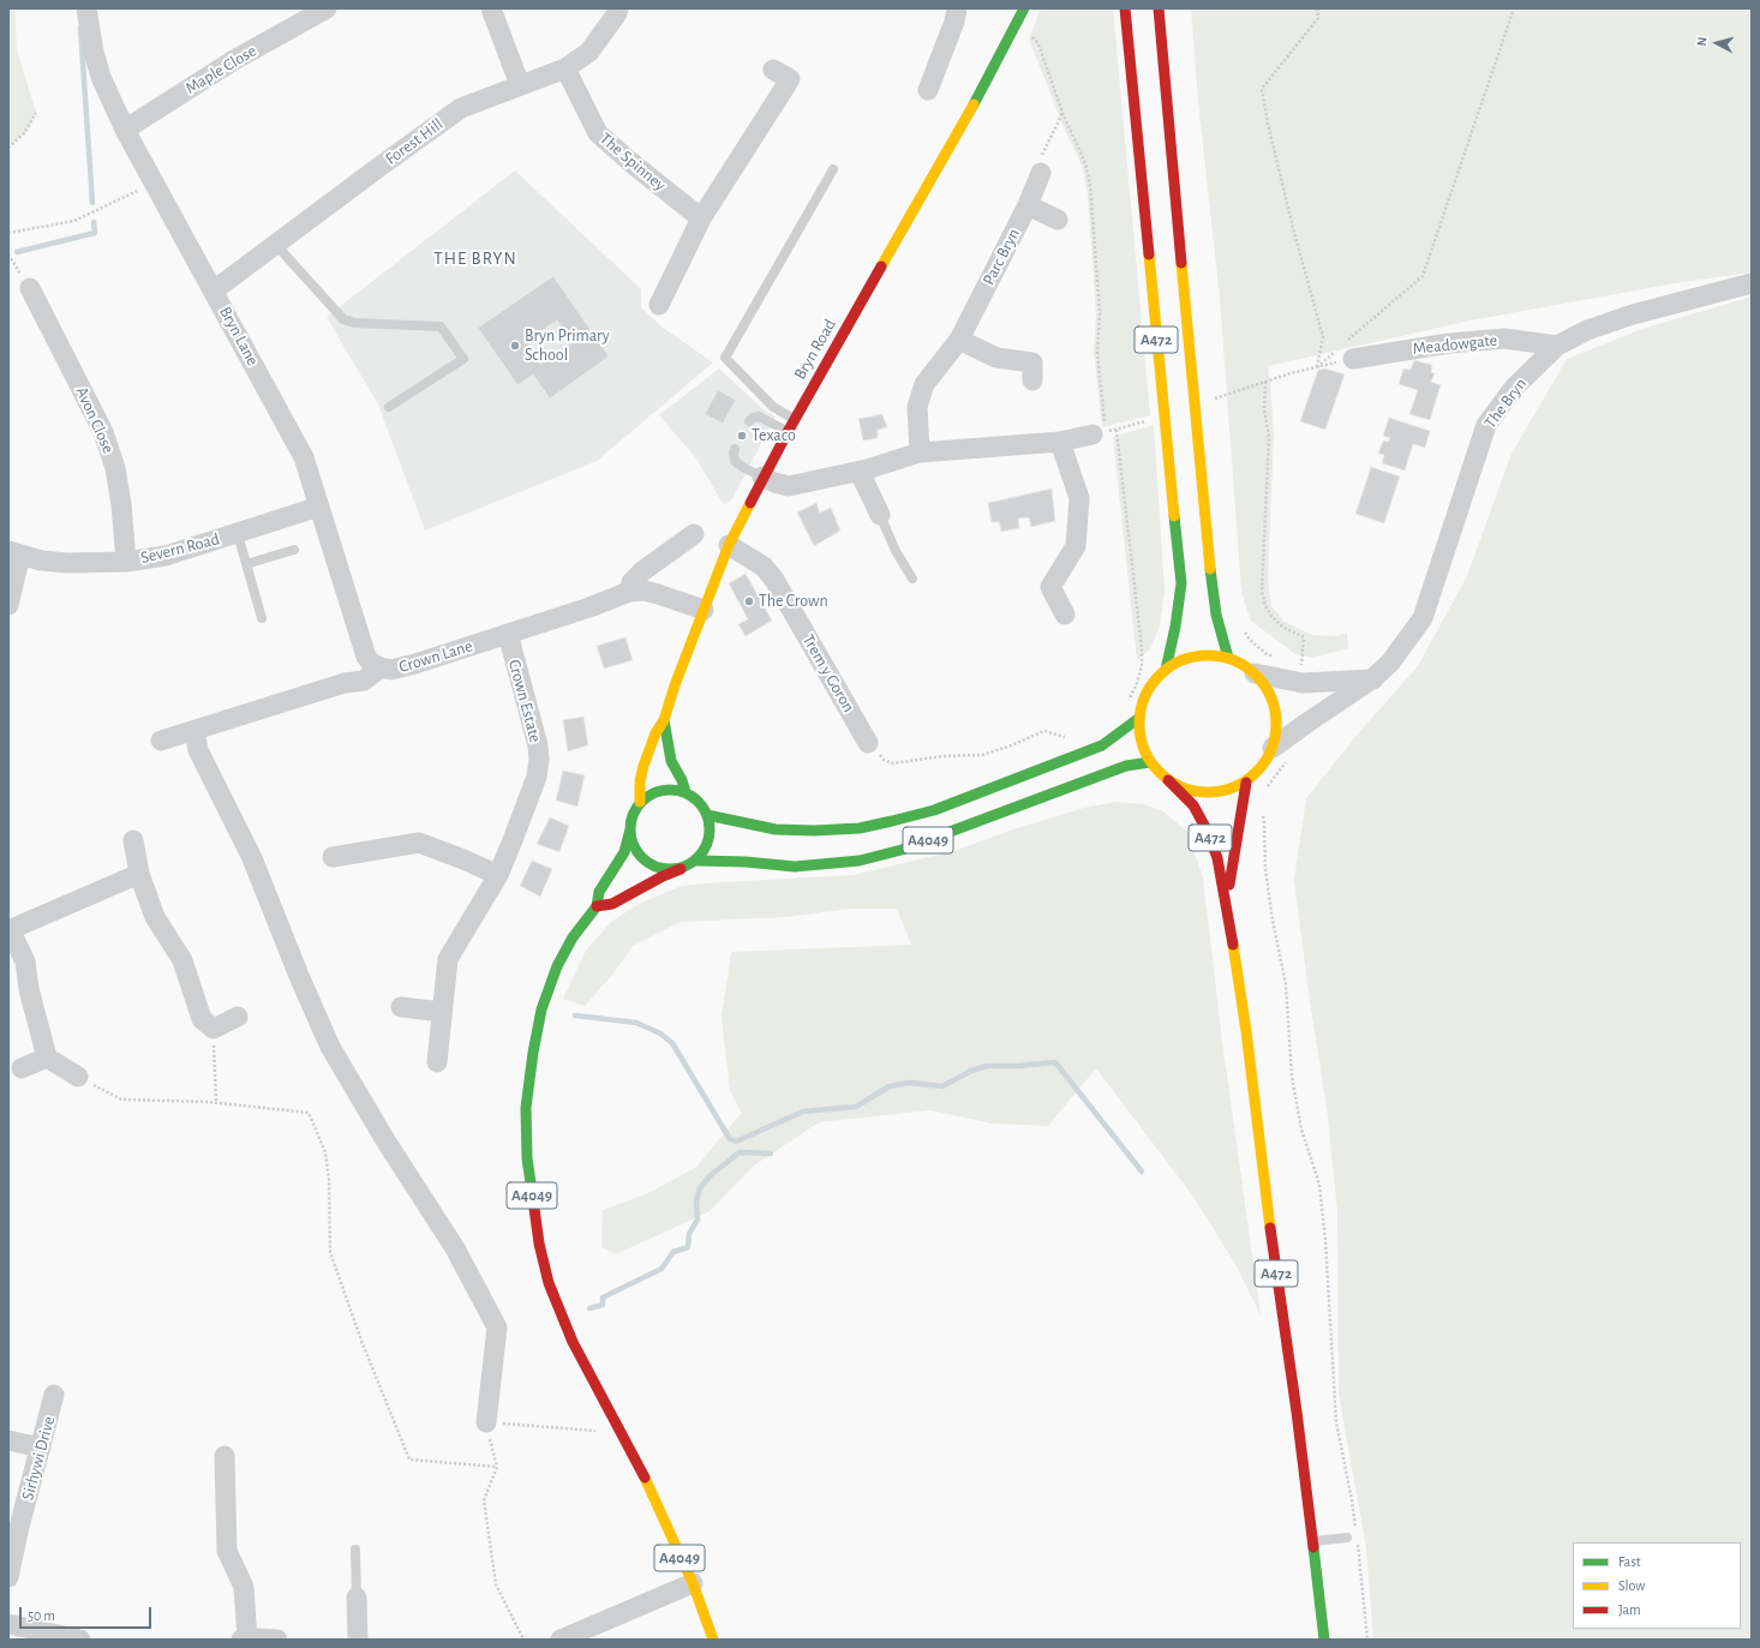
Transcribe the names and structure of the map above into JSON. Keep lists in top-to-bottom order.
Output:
{
  "streets": {
    "main road": ["A472", "Bryn Road", "A4049"],
    "street": [
      "Maple Close",
      "Forest Hill",
      "The Spinney",
      "Parc Bryn",
      "Bryn Lane",
      "Meadowgate",
      "The Bryn",
      "Avon Close",
      "Severn Road",
      "Crown Lane",
      "Trem y Goron",
      "Crown Estate",
      "Sirhywi Drive"
    ]
  },
  "crossings": [
    ["Maple Close", "Bryn Lane"],
    ["Forest Hill", "The Spinney"],
    ["Forest Hill", "Bryn Lane"],
    ["Bryn Lane", "Severn Road"],
    ["Bryn Lane", "Crown Lane"],
    ["A472", "The Bryn"],
    ["A472", "A4049"],
    ["Meadowgate", "The Bryn"],
    ["Bryn Road", "Crown Lane"],
    ["Bryn Road", "Trem y Goron"],
    ["Bryn Road", "A4049"],
    ["The Bryn", "A4049"],
    ["Avon Close", "Severn Road"],
    ["Crown Lane", "Crown Estate"]
  ],
  "districts": ["THE BRYN"],
  "places": ["Bryn Primary School", "Texaco", "The Crown"],
  "legend": ["Fast", "Slow", "Jam"],
  "scale_bar": "50 m",
  "north": "left"
}
